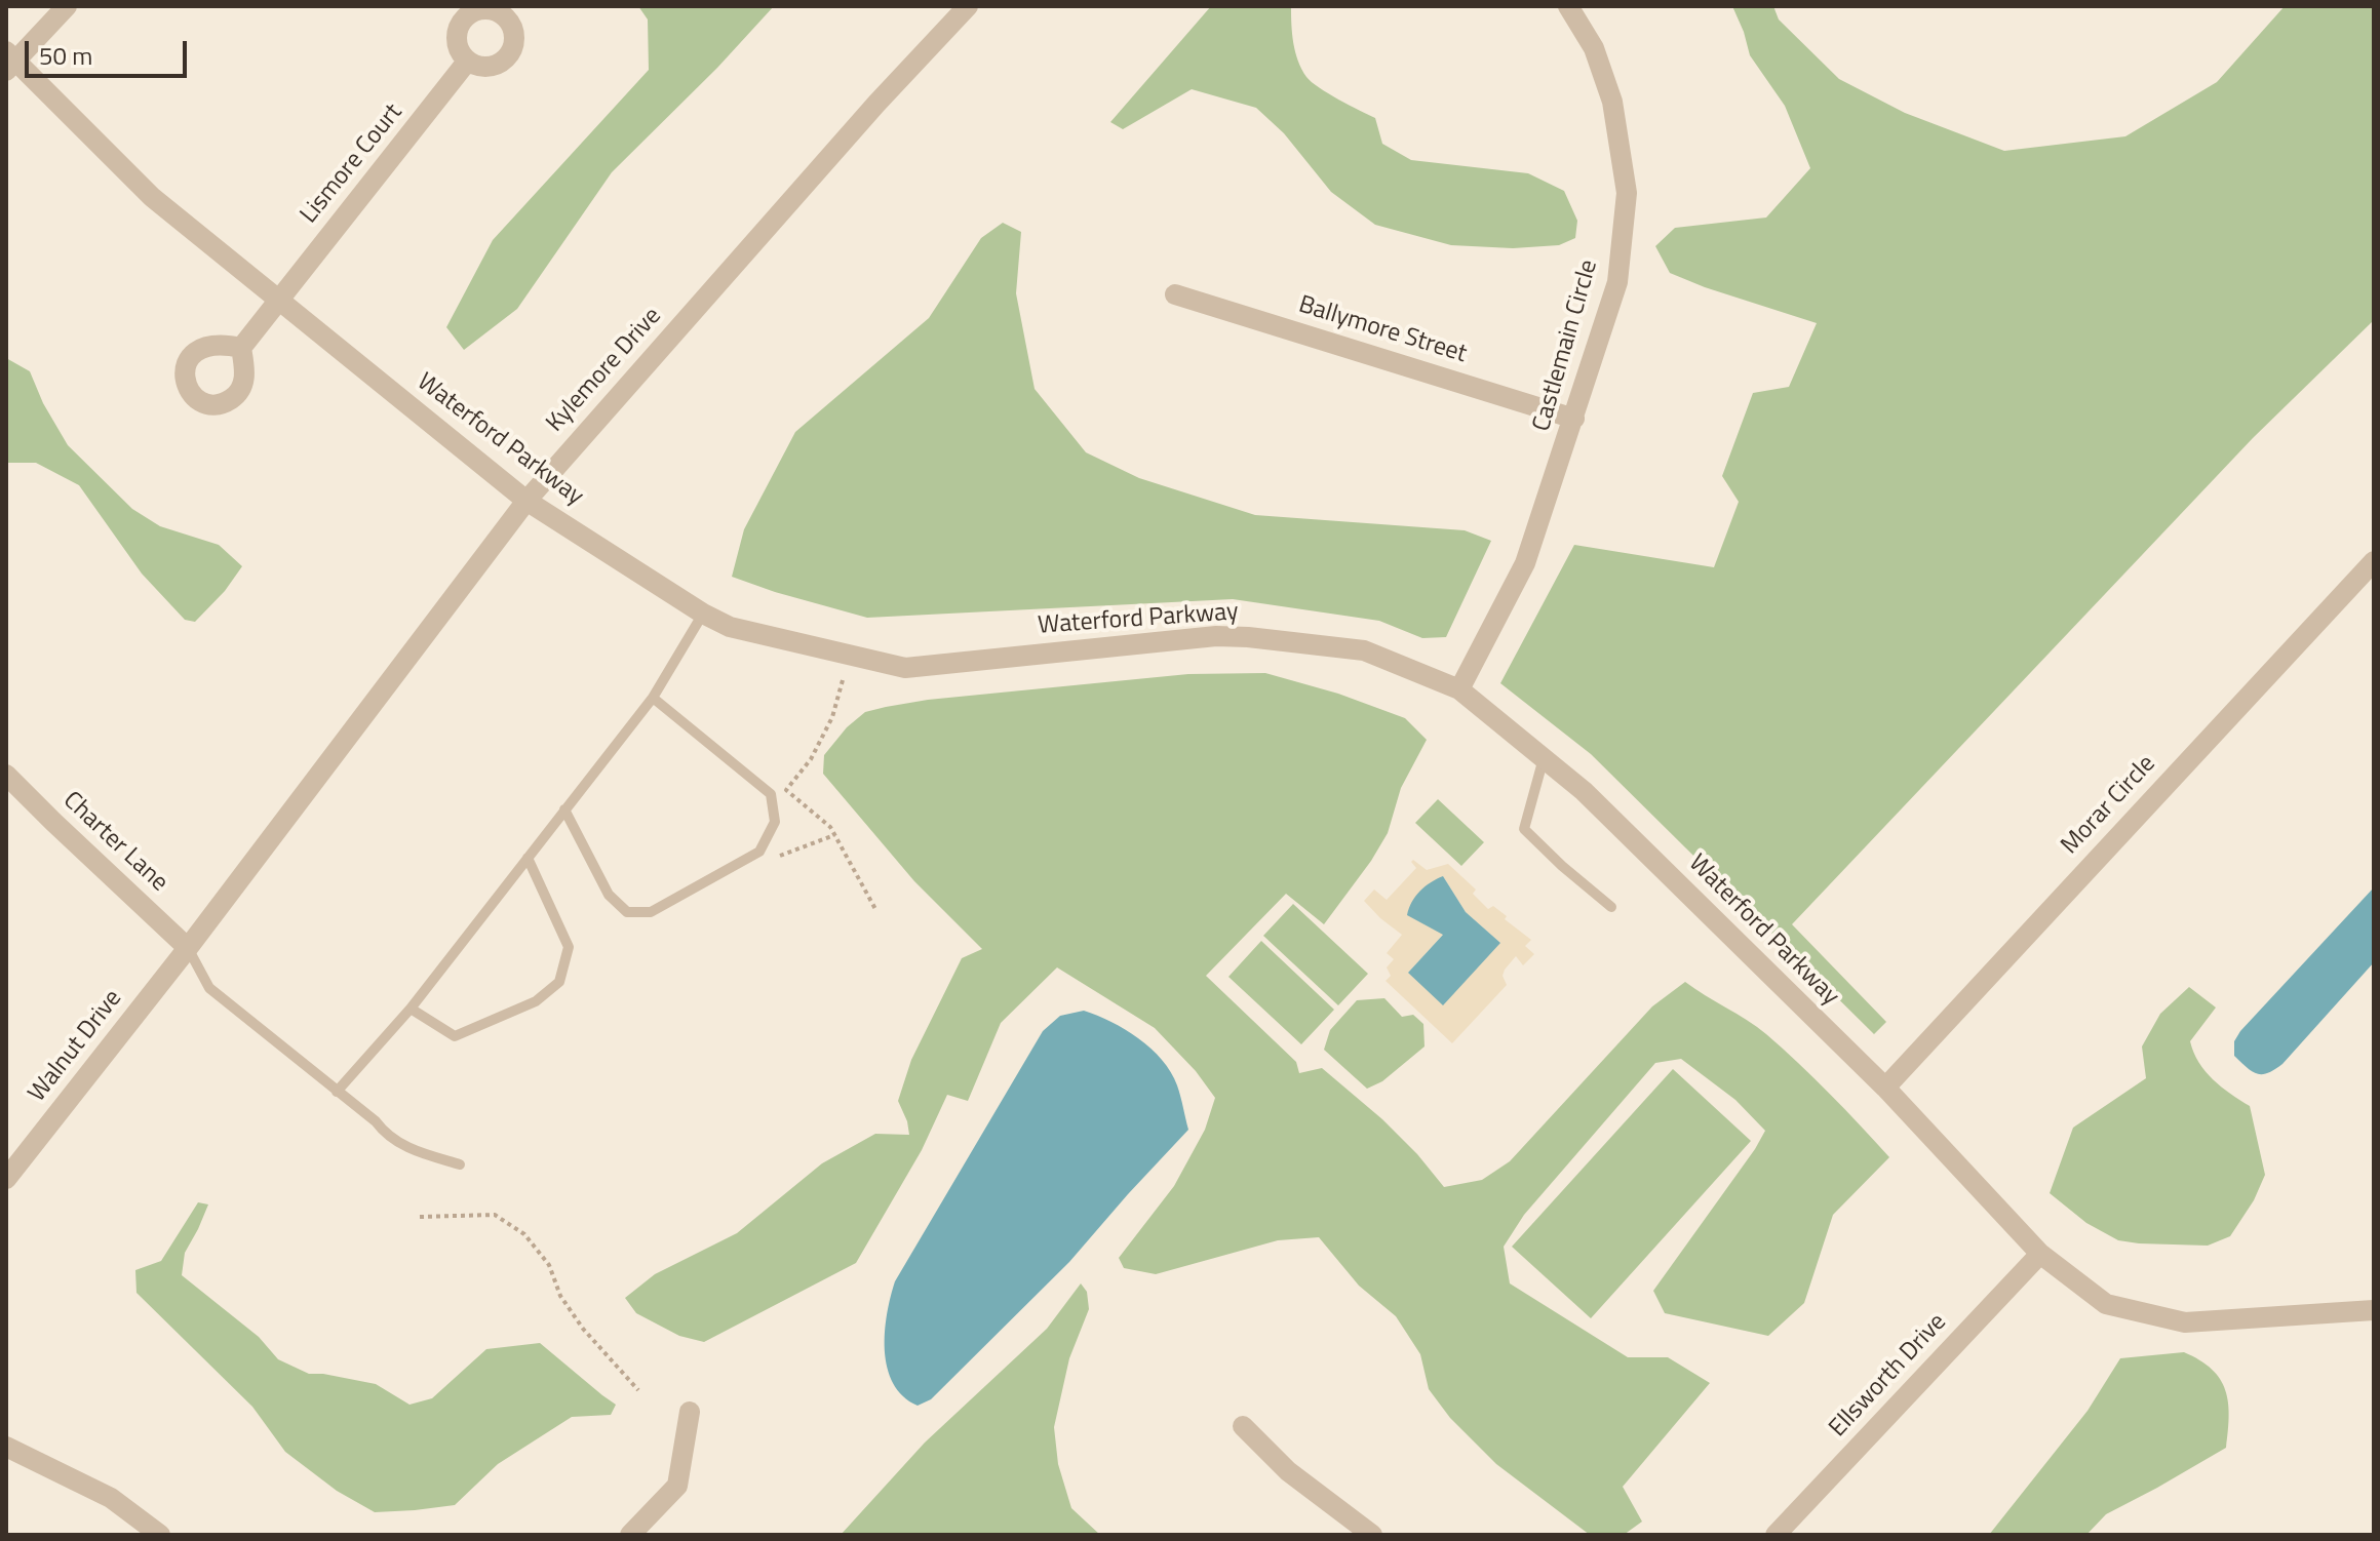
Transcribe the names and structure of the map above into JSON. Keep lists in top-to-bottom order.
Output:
{
  "streets": {
    "street": [
      "Lismore Court",
      "Ballymore Street",
      "Castlemain Circle",
      "Kylemore Drive",
      "Waterford Parkway",
      "Morar Circle",
      "Charter Lane",
      "Walnut Drive",
      "Ellsworth Drive"
    ]
  },
  "crossings": [
    ["Lismore Court", "Waterford Parkway"],
    ["Ballymore Street", "Castlemain Circle"],
    ["Castlemain Circle", "Waterford Parkway"],
    ["Kylemore Drive", "Waterford Parkway"],
    ["Kylemore Drive", "Charter Lane"],
    ["Kylemore Drive", "Walnut Drive"],
    ["Waterford Parkway", "Morar Circle"],
    ["Waterford Parkway", "Ellsworth Drive"],
    ["Charter Lane", "Walnut Drive"]
  ],
  "scale_bar": "50 m"
}
